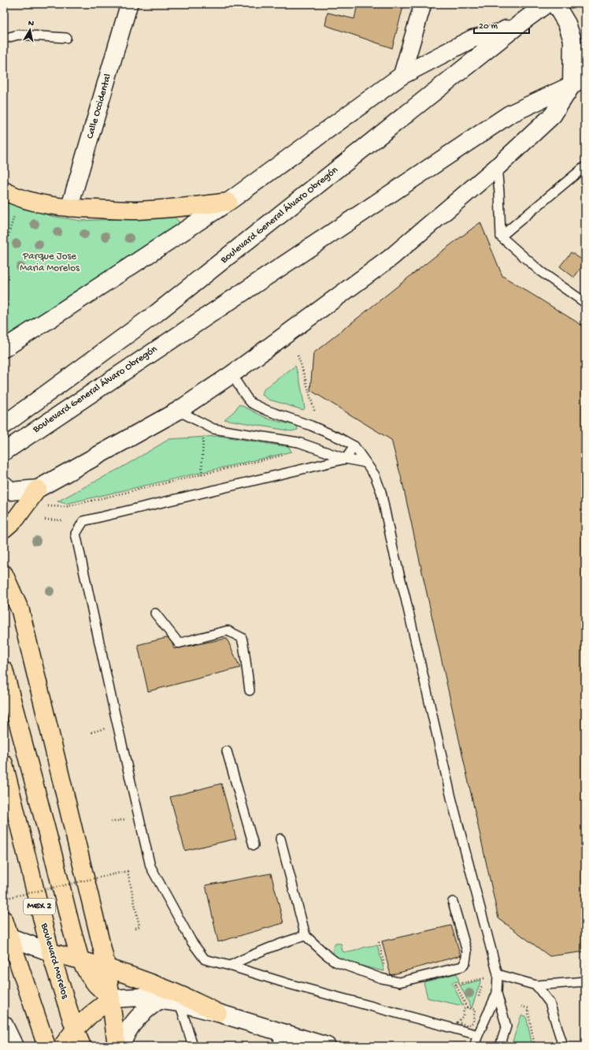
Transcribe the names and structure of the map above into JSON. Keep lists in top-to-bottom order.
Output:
{
  "streets": {
    "main road": ["Boulevard General Álvaro Obregón", "MEX 2", "Boulevard Morelos"],
    "street": ["Calle Occidental"]
  },
  "parks": ["Parque Jose Maria Morelos"],
  "scale_bar": "20 m",
  "north": "top"
}
